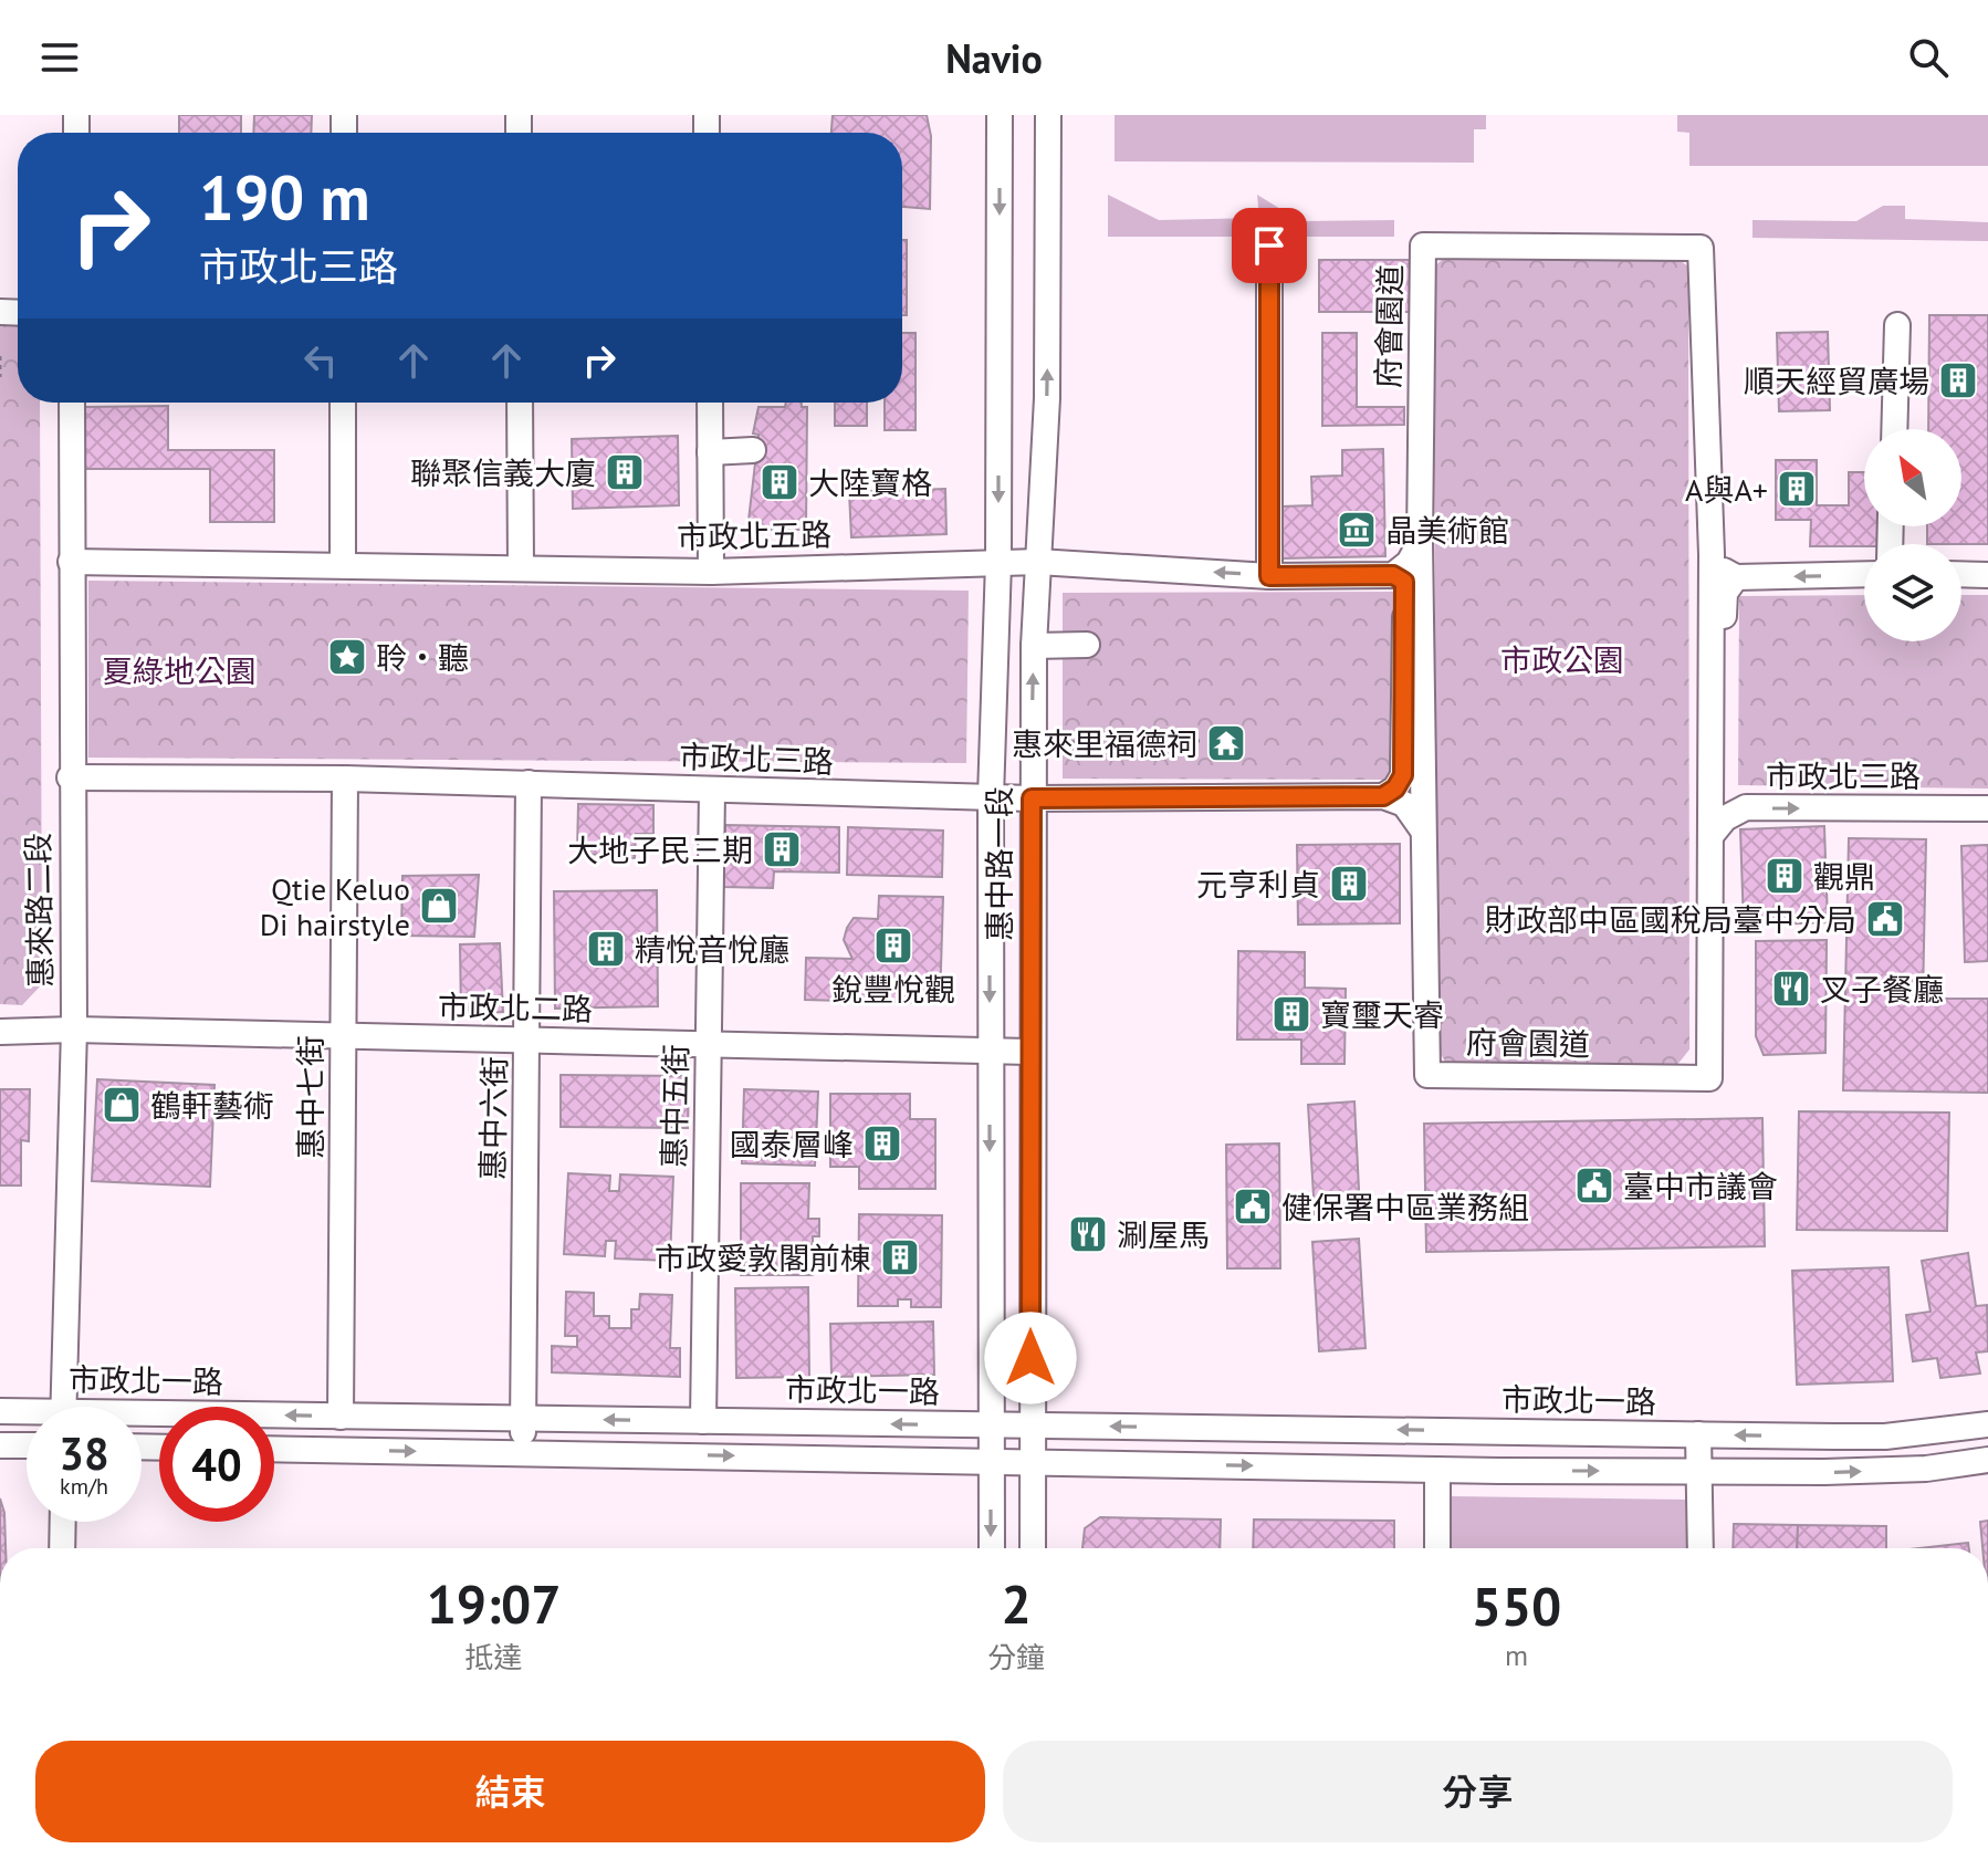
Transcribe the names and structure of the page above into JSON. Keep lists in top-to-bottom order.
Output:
{
  "streets": {
    "street": [
      "府會園道",
      "市政北五路",
      "市政北三路",
      "惠中路一段",
      "惠來路二段",
      "市政北二路",
      "惠中七街",
      "惠中五街",
      "惠中六街",
      "市政北一路"
    ]
  },
  "crossings": [
    ["府會園道", "市政北三路"],
    ["市政北五路", "惠中路一段"],
    ["市政北五路", "惠來路二段"],
    ["市政北三路", "惠中路一段"],
    ["市政北三路", "惠來路二段"],
    ["市政北三路", "惠中七街"],
    ["市政北三路", "惠中五街"],
    ["市政北三路", "惠中六街"],
    ["惠中路一段", "市政北二路"],
    ["惠中路一段", "市政北一路"],
    ["惠來路二段", "市政北二路"],
    ["市政北二路", "惠中七街"],
    ["市政北二路", "惠中五街"],
    ["市政北二路", "惠中六街"],
    ["惠中七街", "市政北一路"],
    ["惠中五街", "市政北一路"],
    ["惠中六街", "市政北一路"]
  ],
  "parks": ["市政公園", "夏綠地公園"],
  "places": {
    "building": [
      "順天經貿廣場",
      "聯聚信義大廈",
      "大陸寶格",
      "A與A+",
      "大地子民三期",
      "觀鼎",
      "元亨利貞",
      "銳豐悅觀",
      "精悅音悅廳",
      "寶璽天睿",
      "國泰層峰",
      "市政愛敦閣前棟"
    ],
    "museum": ["晶美術館"],
    "place": ["聆‧聽"],
    "temple": ["惠來里福德祠"],
    "shop": ["Qtie Keluo Di hairstyle", "鶴軒藝術"],
    "public building": ["財政部中區國稅局臺中分局", "臺中市議會", "健保署中區業務組"],
    "restaurant": ["叉子餐廳", "涮屋馬"]
  },
  "north": "top left",
  "page": {
    "header": "Navio",
    "turn": ["190 m", "市政北三路"],
    "speed": "38 km/h",
    "limit": "40",
    "eta": [
      "19:07",
      "抵達",
      "2",
      "分鐘",
      "550",
      "m"
    ],
    "buttons": ["結束", "分享"]
  }
}
